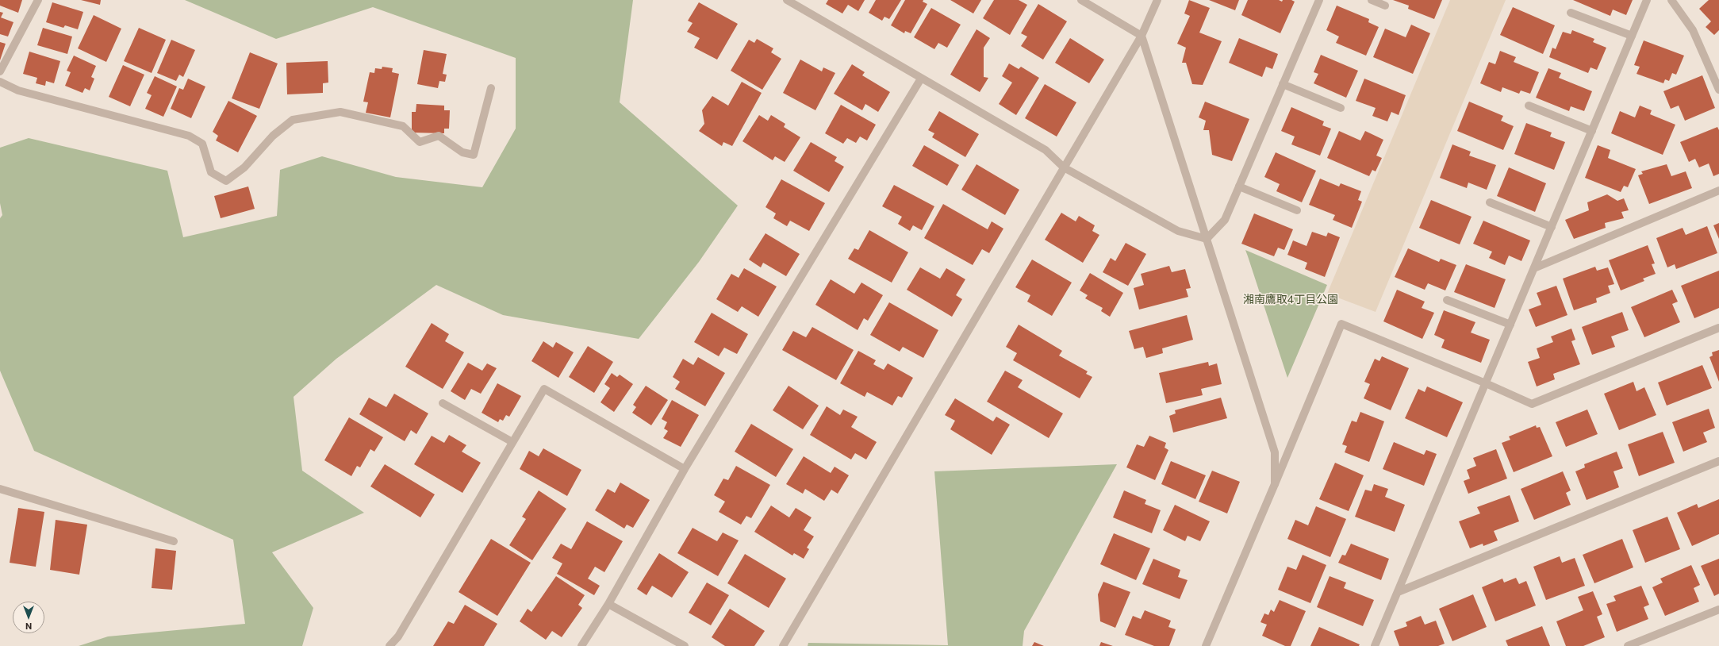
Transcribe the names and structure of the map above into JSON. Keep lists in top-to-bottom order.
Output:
{
  "parks": ["湘南鷹取4丁目公園"],
  "north": "bottom"
}
